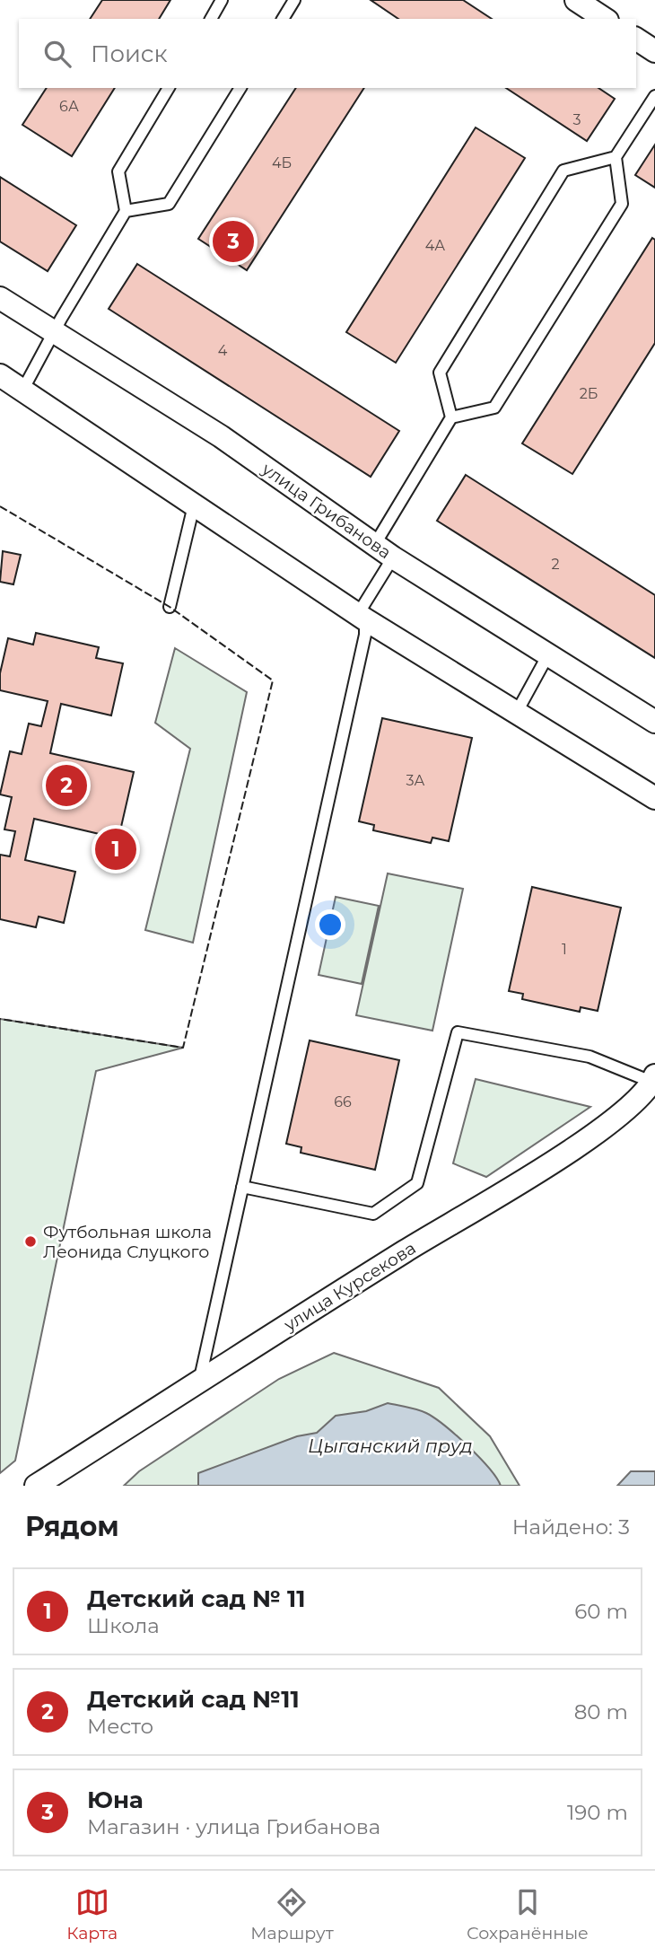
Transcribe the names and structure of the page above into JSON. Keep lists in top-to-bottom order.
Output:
{
  "streets": {
    "street": ["улица Грибанова", "улица Курсекова"]
  },
  "water": ["Цыганский пруд"],
  "places": ["Футбольная школа Леонида Слуцкого"],
  "house_numbers": [
    "6А",
    "3",
    "4Б",
    "4А",
    "4",
    "2Б",
    "2",
    "3А",
    "1",
    "66"
  ],
  "page": {
    "search": "Поиск",
    "pins": ["3", "2", "1"],
    "heading": ["Рядом", "Найдено: 3"],
    "list": [
      {
        "mark": "1",
        "name": "Детский сад № 11",
        "note": "Школа",
        "value": "60 m"
      },
      {
        "mark": "2",
        "name": "Детский сад №11",
        "note": "Место",
        "value": "80 m"
      },
      {
        "mark": "3",
        "name": "Юна",
        "note": "Магазин · улица Грибанова",
        "value": "190 m"
      }
    ],
    "nav": ["Карта", "Маршрут", "Сохранённые"]
  }
}
